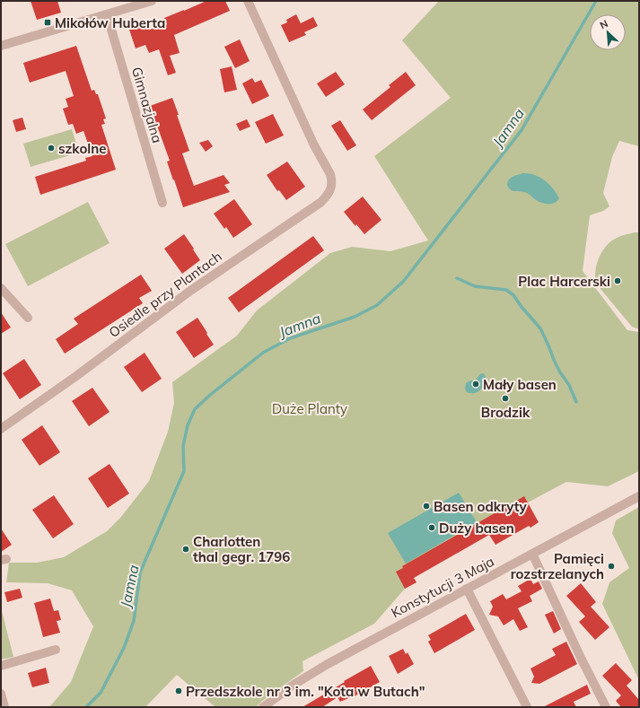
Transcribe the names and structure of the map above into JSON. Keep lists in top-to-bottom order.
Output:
{
  "streets": {
    "street": ["Gimnazjalna", "Osiedle przy Plantach", "Konstytucji 3 Maja"]
  },
  "water": ["Jamna"],
  "parks": ["Duże Planty"],
  "places": {
    "transit": ["Mikołów Huberta"],
    "other": [
      "szkolne",
      "Plac Harcerski",
      "Mały basen",
      "Brodzik",
      "Basen odkryty",
      "Duży basen",
      "Charlotten thal gegr. 1796",
      "Pamięci rozstrzelanych",
      "Przedszkole nr 3 im. \"Kota w Butach\""
    ]
  },
  "north": "top left"
}
